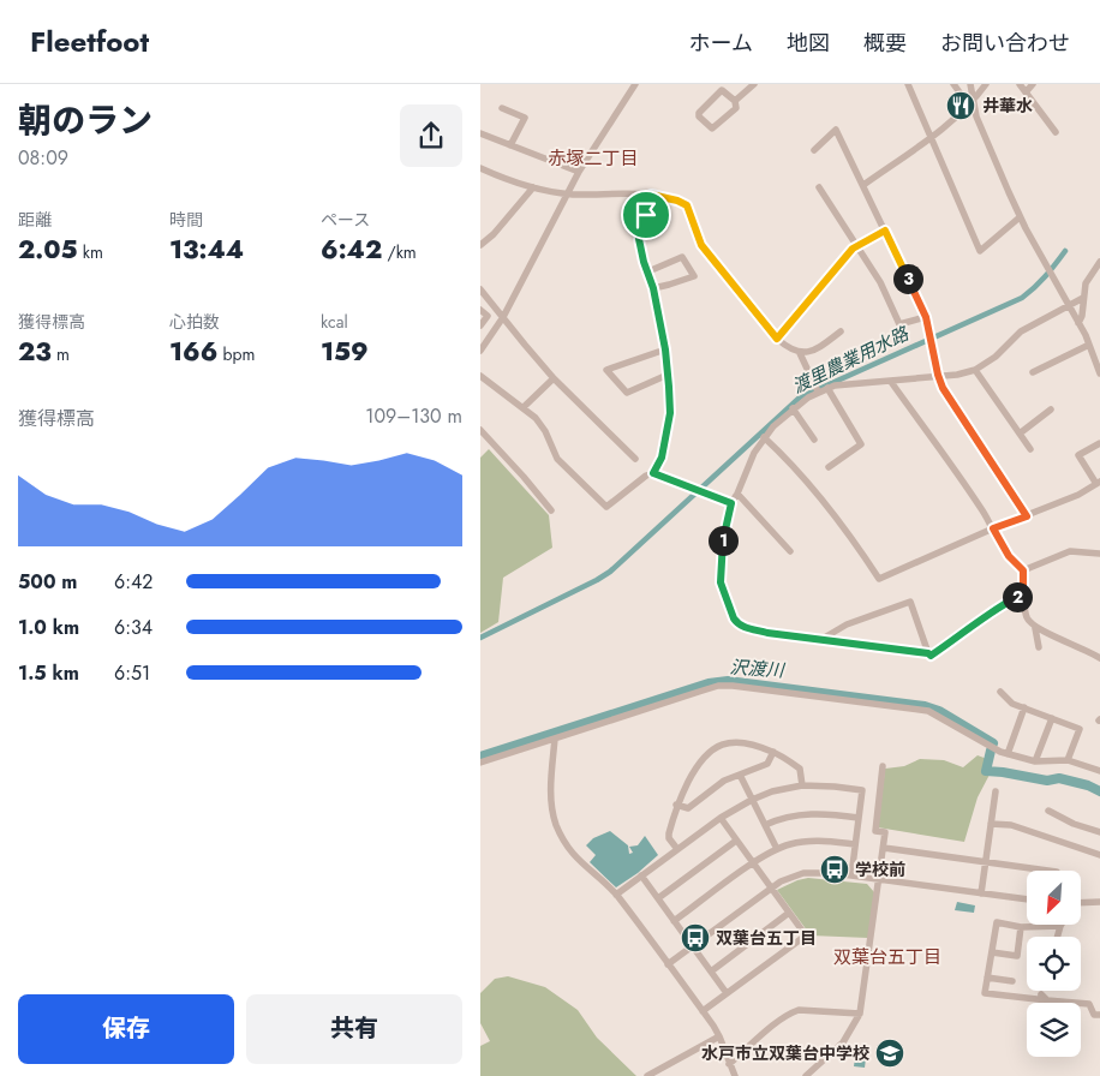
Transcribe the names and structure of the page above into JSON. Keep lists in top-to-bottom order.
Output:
{
  "districts": ["赤塚二丁目", "双葉台五丁目"],
  "water": ["渡里農業用水路", "沢渡川"],
  "places": {
    "restaurant": ["井華水"],
    "bus stop": ["学校前", "双葉台五丁目"],
    "school or university": ["水戸市立双葉台中学校"]
  },
  "north": "bottom left",
  "page": {
    "header": "Fleetfoot",
    "nav": [
      "ホーム",
      "地図",
      "概要",
      "お問い合わせ"
    ],
    "heading": ["朝のラン", "08:09"],
    "stats": [
      ["距離", "2.05 km"],
      ["時間", "13:44"],
      ["ペース", "6:42 /km"],
      ["獲得標高", "23 m"],
      ["心拍数", "166 bpm"],
      ["kcal", "159"]
    ],
    "pins": ["3", "1", "2"],
    "chart": ["獲得標高", "109–130 m"],
    "list": [
      {
        "name": "500 m",
        "note": "6:42"
      },
      {
        "name": "1.0 km",
        "note": "6:34"
      },
      {
        "name": "1.5 km",
        "note": "6:51"
      }
    ],
    "buttons": ["保存", "共有"]
  }
}
